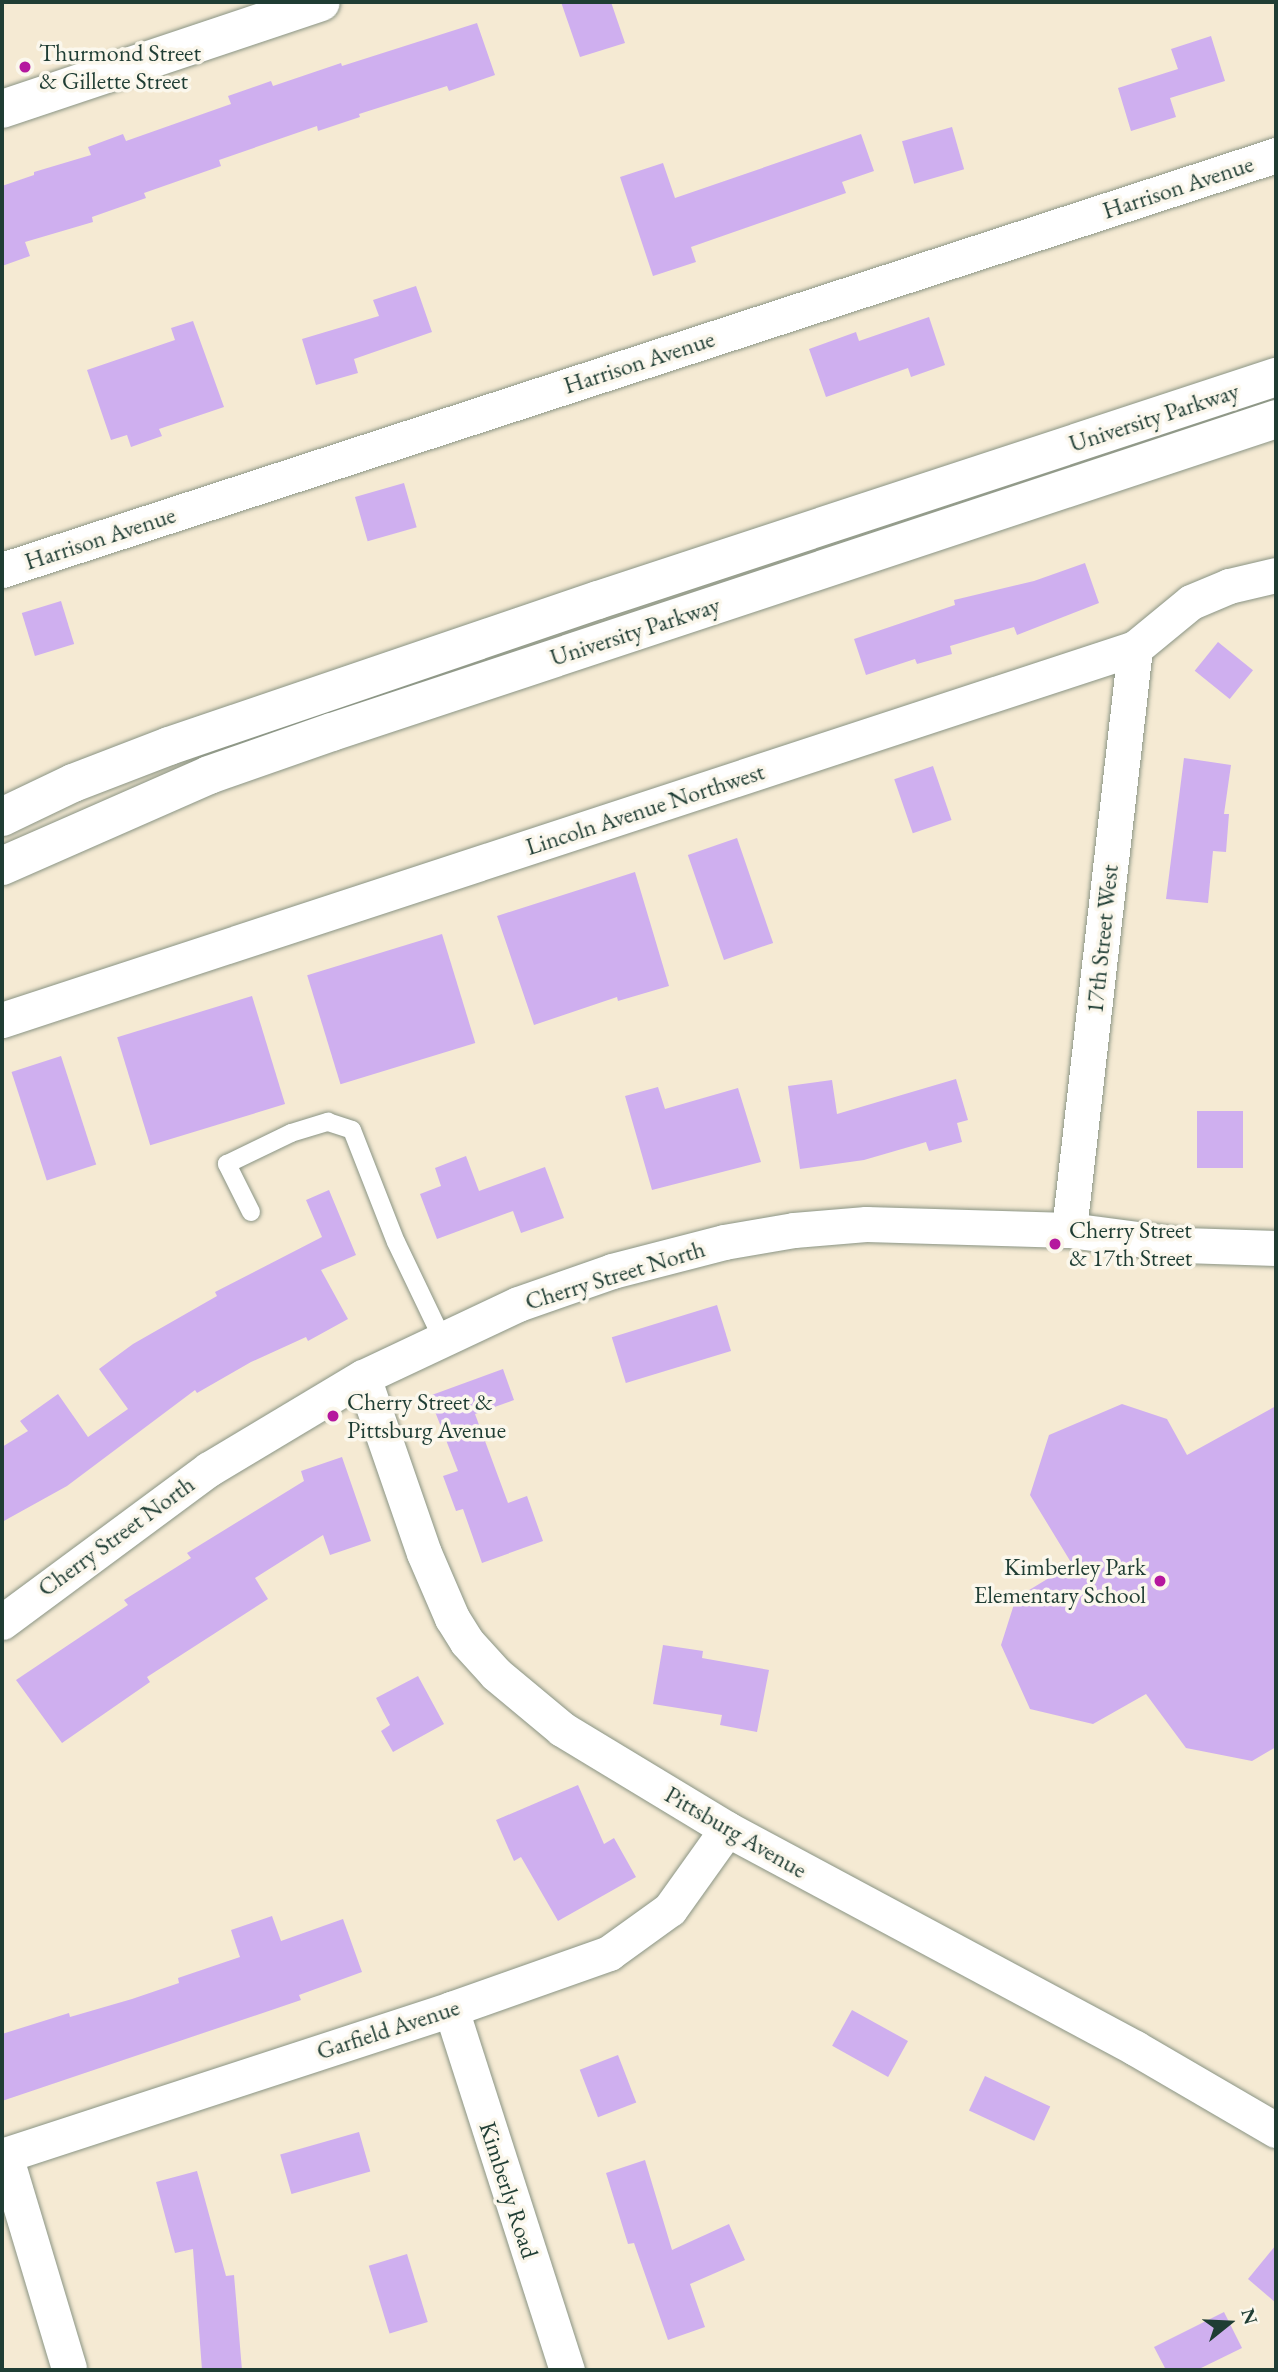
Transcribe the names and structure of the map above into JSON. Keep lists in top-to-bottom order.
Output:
{
  "streets": {
    "main road": ["University Parkway"],
    "street": [
      "Harrison Avenue",
      "Lincoln Avenue Northwest",
      "17th Street West",
      "Cherry Street North",
      "Pittsburg Avenue",
      "Garfield Avenue",
      "Kimberly Road"
    ]
  },
  "crossings": [
    ["Lincoln Avenue Northwest", "17th Street West"],
    ["17th Street West", "Cherry Street North"],
    ["Cherry Street North", "Pittsburg Avenue"],
    ["Pittsburg Avenue", "Garfield Avenue"],
    ["Garfield Avenue", "Kimberly Road"]
  ],
  "places": [
    "Thurmond Street & Gillette Street",
    "Cherry Street & 17th Street",
    "Cherry Street & Pittsburg Avenue",
    "Kimberley Park Elementary School"
  ],
  "north": "right"
}
